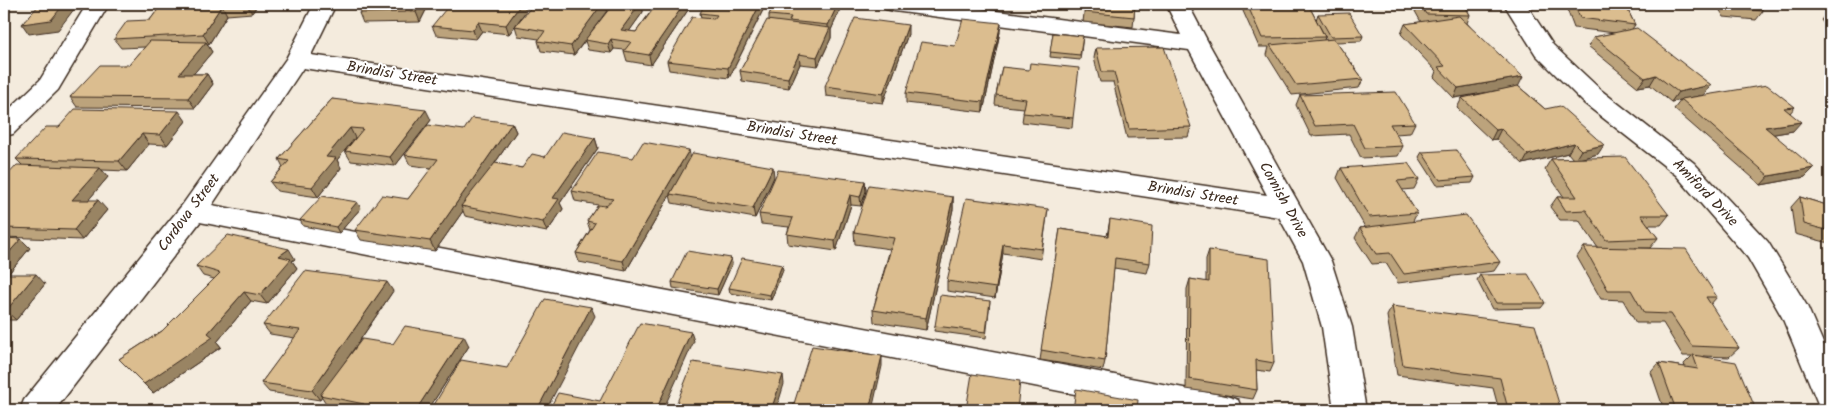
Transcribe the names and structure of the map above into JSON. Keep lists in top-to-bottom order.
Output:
{
  "streets": {
    "street": [
      "Brindisi Street",
      "Amiford Drive",
      "Cornish Drive",
      "Cordova Street"
    ]
  },
  "crossings": [
    ["Brindisi Street", "Cornish Drive"],
    ["Brindisi Street", "Cordova Street"]
  ]
}
